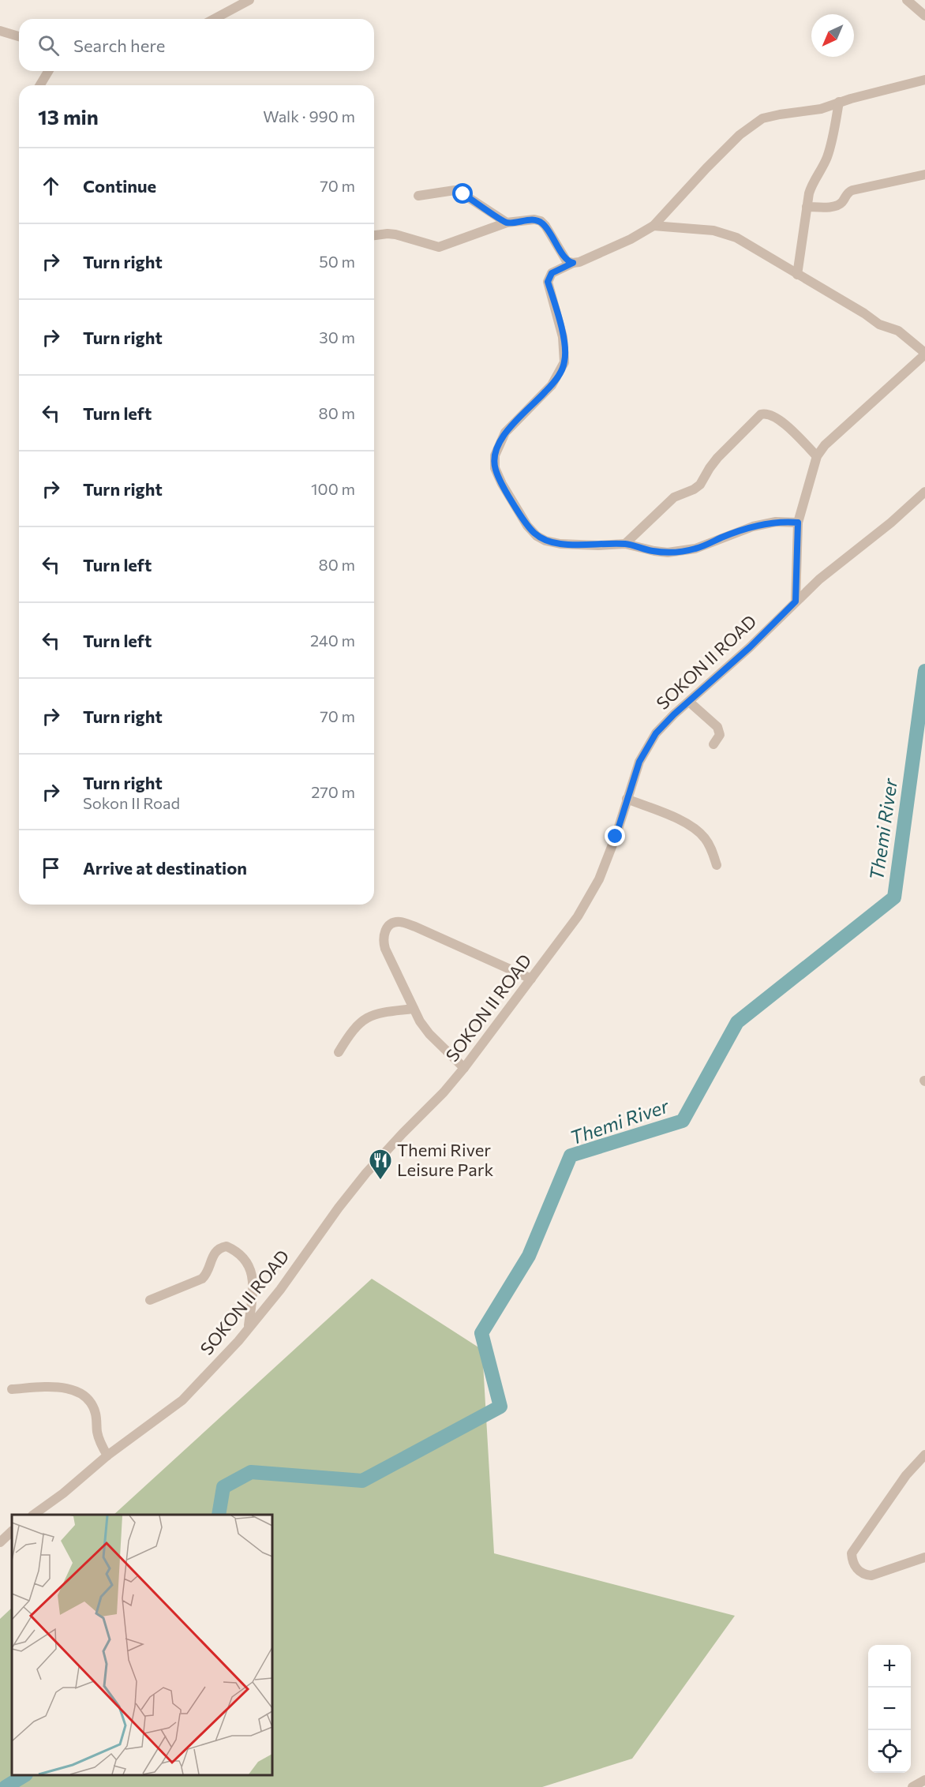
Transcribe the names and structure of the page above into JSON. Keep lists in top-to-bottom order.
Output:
{
  "streets": {
    "street": ["SOKON II ROAD"]
  },
  "water": ["Themi River"],
  "places": {
    "restaurant": ["Themi River Leisure Park"]
  },
  "north": "bottom left",
  "page": {
    "search": "Search here",
    "heading": ["13 min", "Walk · 990 m"],
    "list": [
      ["Continue", "70 m"],
      ["Turn right", "50 m"],
      ["Turn right", "30 m"],
      ["Turn left", "80 m"],
      ["Turn right", "100 m"],
      ["Turn left", "80 m"],
      ["Turn left", "240 m"],
      ["Turn right", "70 m"],
      ["Turn right", "Sokon II Road", "270 m"],
      "Arrive at destination"
    ],
    "map_buttons": ["+", "−"]
  }
}
